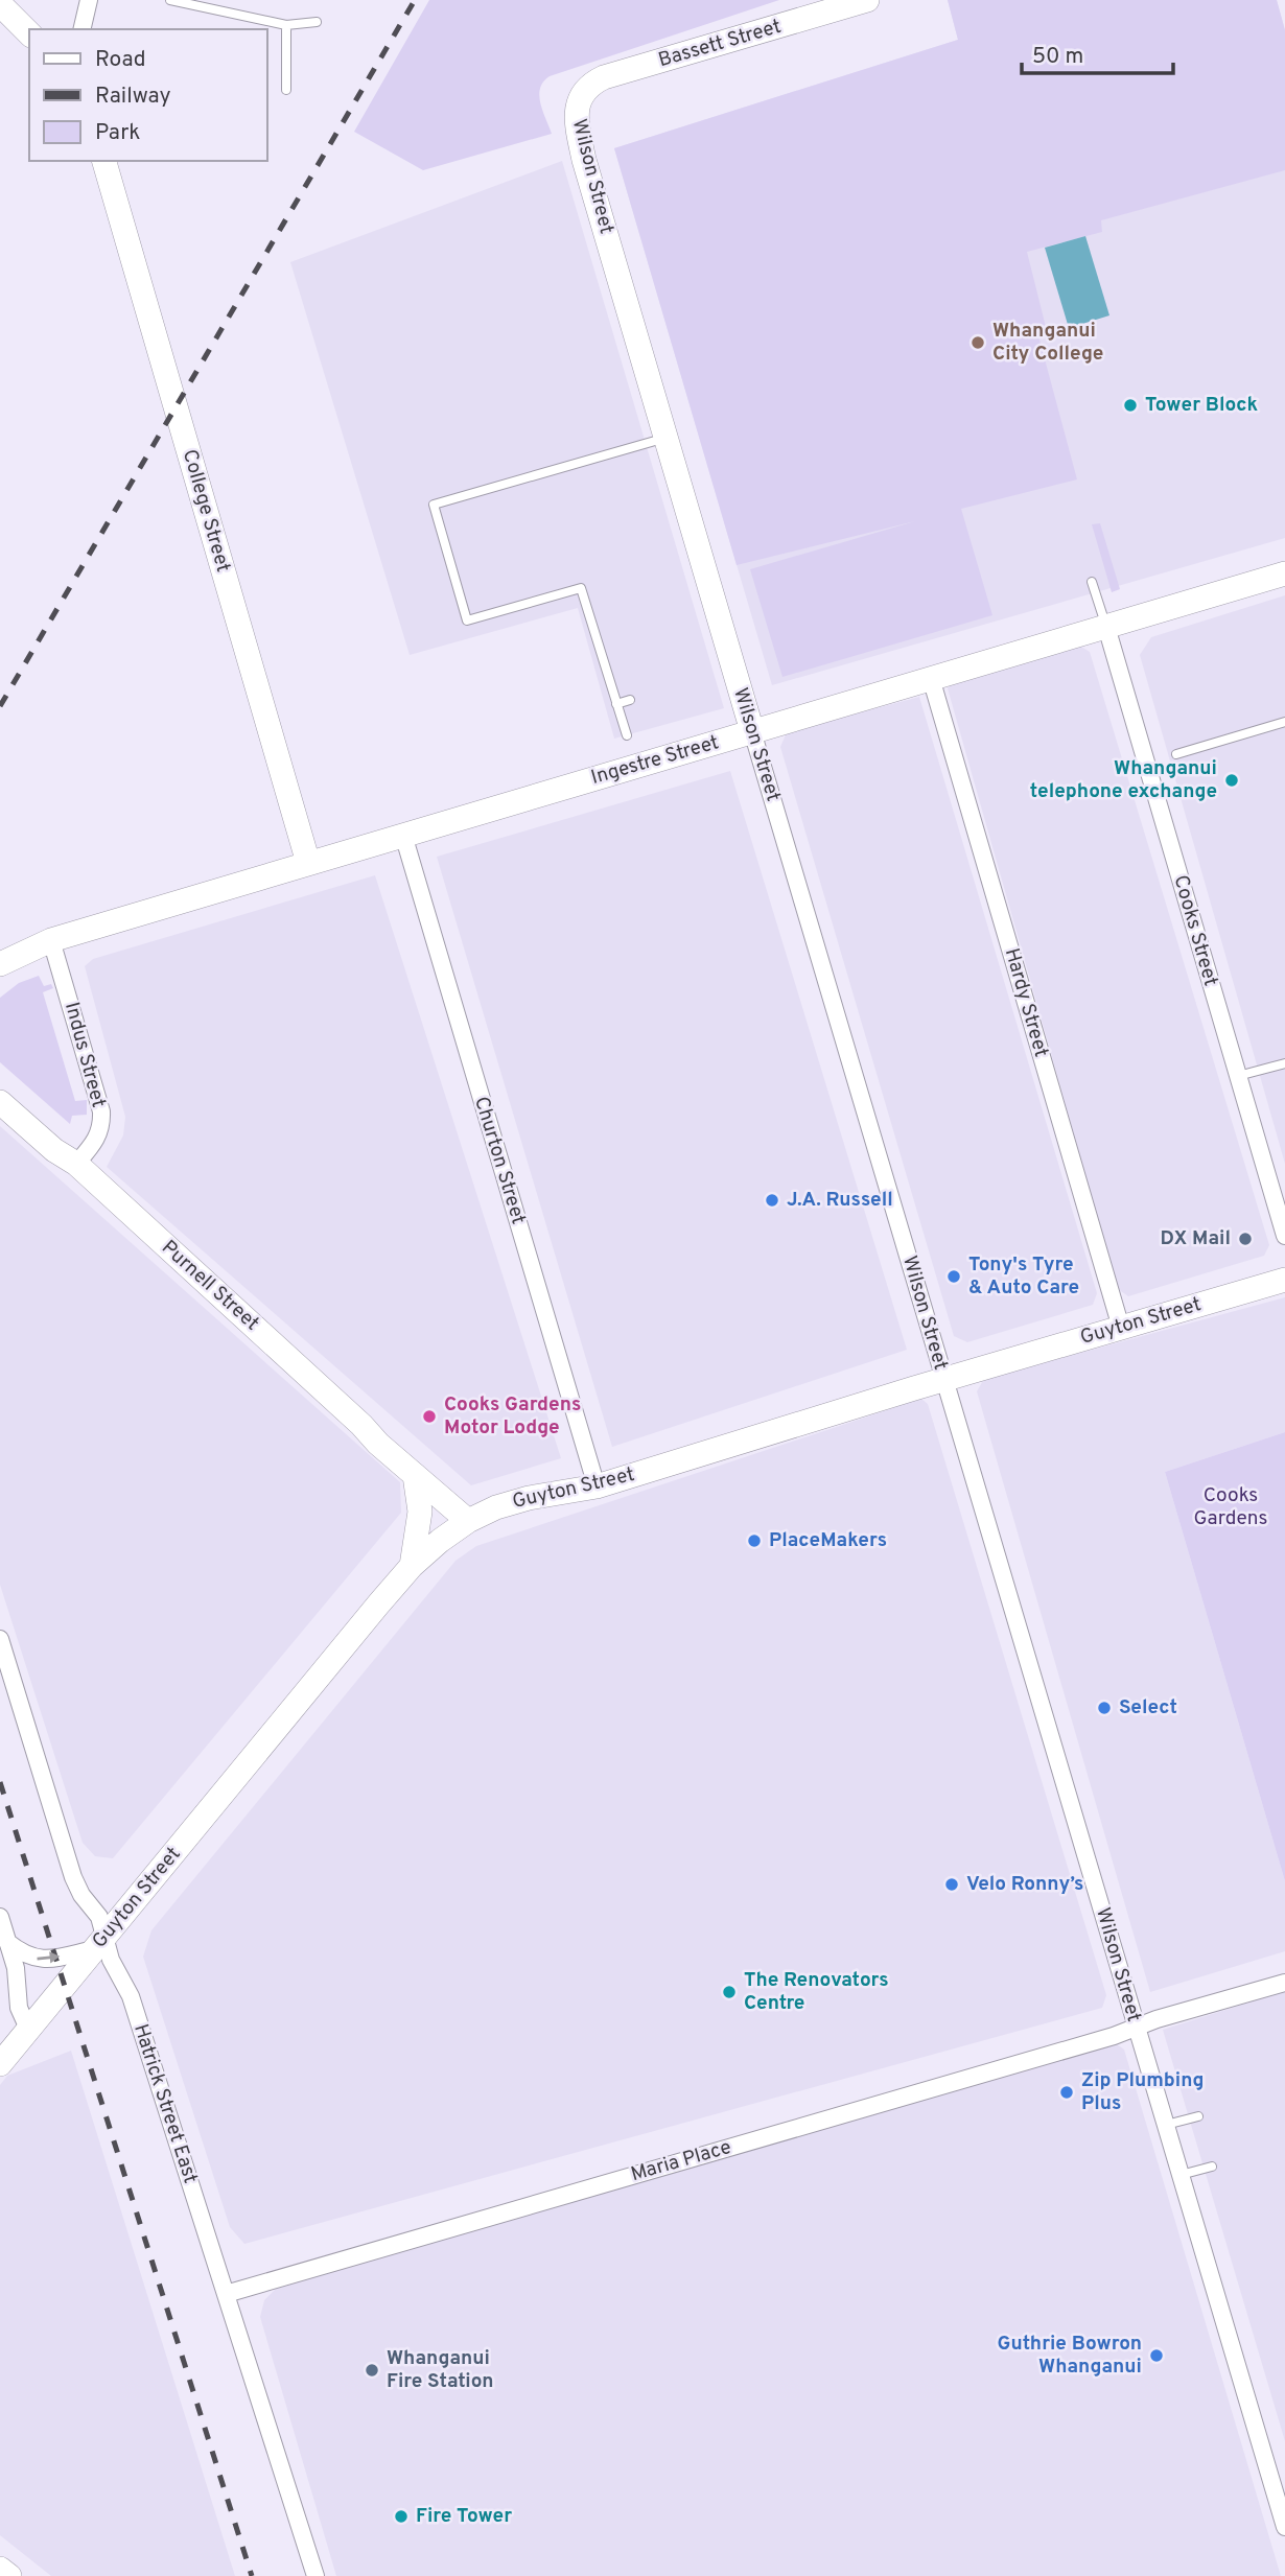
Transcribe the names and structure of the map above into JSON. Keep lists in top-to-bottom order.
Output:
{
  "streets": {
    "main road": [
      "Bassett Street",
      "Wilson Street",
      "College Street",
      "Ingestre Street",
      "Purnell Street",
      "Guyton Street"
    ],
    "street": [
      "Cooks Street",
      "Hardy Street",
      "Indus Street",
      "Churton Street",
      "Hatrick Street East",
      "Maria Place"
    ]
  },
  "crossings": [
    ["Bassett Street", "Wilson Street"],
    ["Wilson Street", "Ingestre Street"],
    ["Wilson Street", "Guyton Street"],
    ["Wilson Street", "Maria Place"],
    ["College Street", "Ingestre Street"],
    ["Ingestre Street", "Cooks Street"],
    ["Ingestre Street", "Hardy Street"],
    ["Ingestre Street", "Indus Street"],
    ["Ingestre Street", "Churton Street"],
    ["Hardy Street", "Guyton Street"],
    ["Indus Street", "Purnell Street"],
    ["Churton Street", "Guyton Street"],
    ["Purnell Street", "Guyton Street"],
    ["Guyton Street", "Hatrick Street East"],
    ["Hatrick Street East", "Maria Place"]
  ],
  "parks": ["Cooks Gardens"],
  "places": [
    "Whanganui City College",
    "Tower Block",
    "Whanganui telephone exchange",
    "J.A. Russell",
    "DX Mail",
    "Tony's Tyre & Auto Care",
    "Cooks Gardens Motor Lodge",
    "PlaceMakers",
    "Select",
    "Velo Ronny’s",
    "The Renovators Centre",
    "Zip Plumbing Plus",
    "Guthrie Bowron Whanganui",
    "Whanganui Fire Station",
    "Fire Tower"
  ],
  "legend": ["Road", "Railway", "Park"],
  "scale_bar": "50 m"
}
